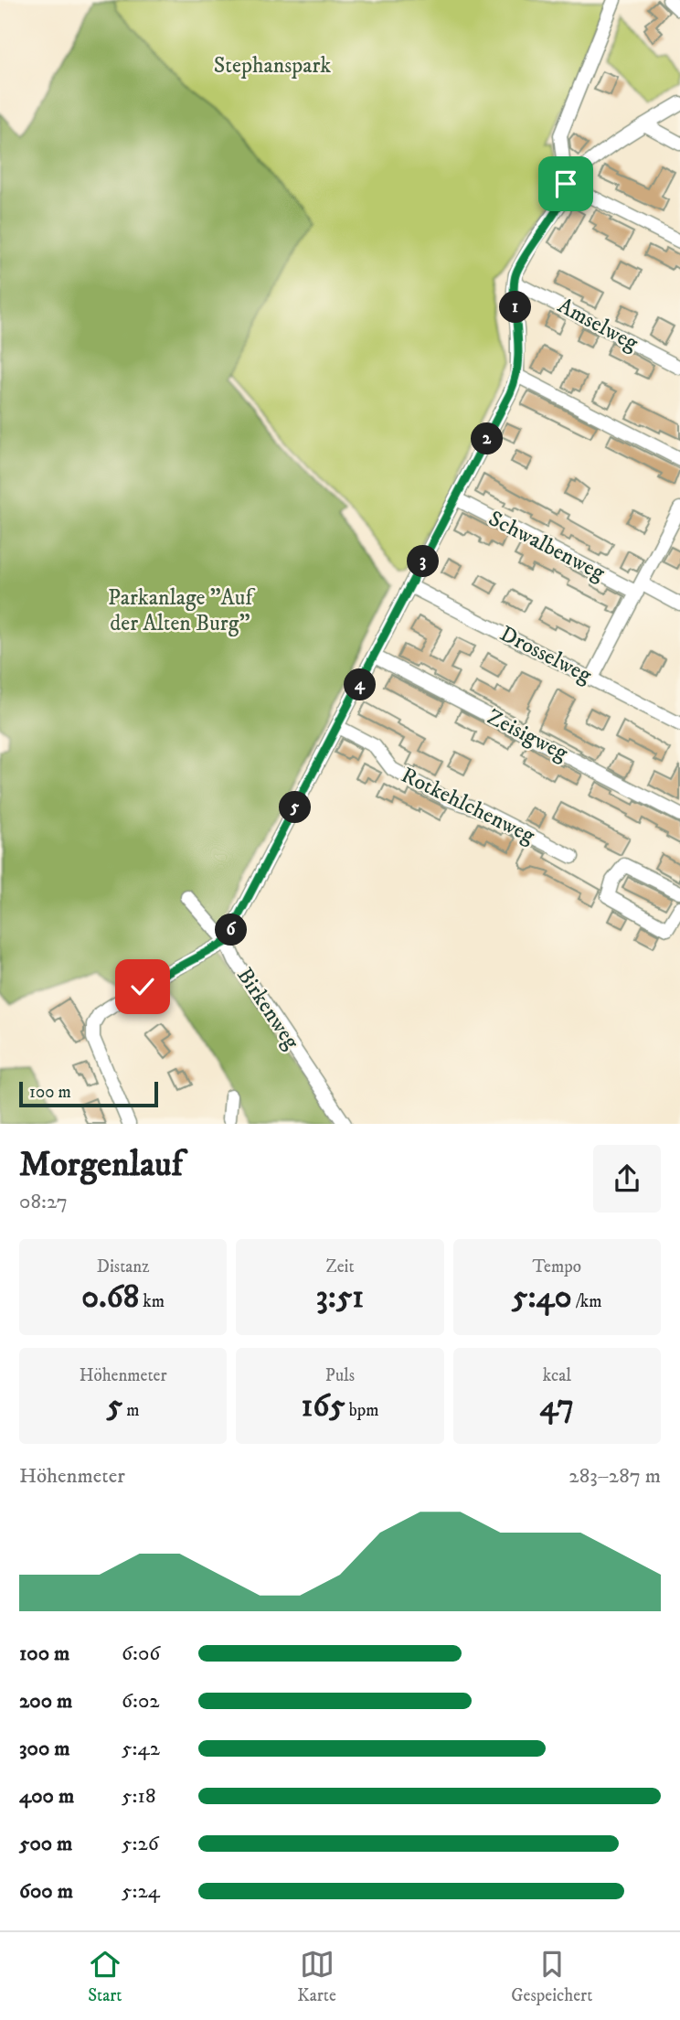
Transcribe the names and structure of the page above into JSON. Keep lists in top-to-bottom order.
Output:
{
  "streets": {
    "street": [
      "Amselweg",
      "Schwalbenweg",
      "Drosselweg",
      "Zeisigweg",
      "Rotkehlchenweg",
      "Birkenweg"
    ]
  },
  "parks": ["Stephanspark", "Parkanlage \"Auf der Alten Burg\""],
  "scale_bar": "100 m",
  "page": {
    "pins": [
      "1",
      "2",
      "3",
      "4",
      "5",
      "6"
    ],
    "scale": "100 m",
    "heading": ["Morgenlauf", "08:27"],
    "stats": [
      ["Distanz", "0.68 km"],
      ["Zeit", "3:51"],
      ["Tempo", "5:40 /km"],
      ["Höhenmeter", "5 m"],
      ["Puls", "165 bpm"],
      ["kcal", "47"]
    ],
    "chart": ["Höhenmeter", "283–287 m"],
    "list": [
      {
        "name": "100 m",
        "note": "6:06"
      },
      {
        "name": "200 m",
        "note": "6:02"
      },
      {
        "name": "300 m",
        "note": "5:42"
      },
      {
        "name": "400 m",
        "note": "5:18"
      },
      {
        "name": "500 m",
        "note": "5:26"
      },
      {
        "name": "600 m",
        "note": "5:24"
      }
    ],
    "tabs": ["Start", "Karte", "Gespeichert"]
  }
}
